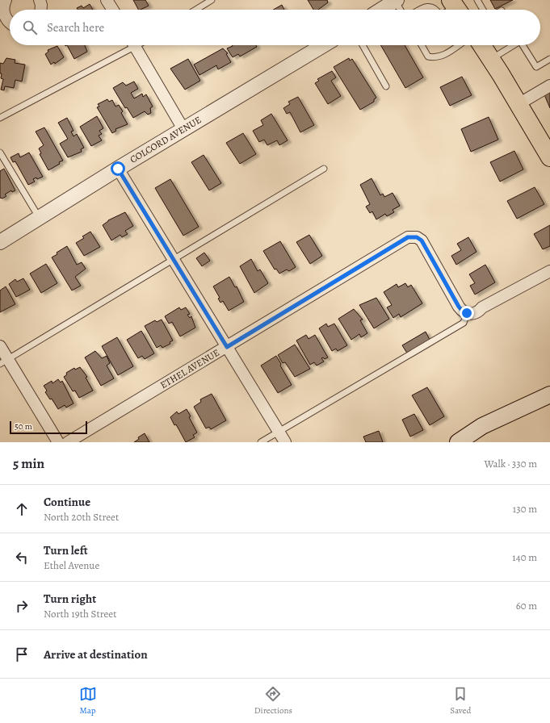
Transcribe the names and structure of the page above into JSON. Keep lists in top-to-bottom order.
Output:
{
  "streets": {
    "street": ["COLCORD AVENUE", "ETHEL AVENUE"]
  },
  "scale_bar": "50 m",
  "page": {
    "search": "Search here",
    "scale": "50 m",
    "heading": ["5 min", "Walk · 330 m"],
    "list": [
      ["Continue", "North 20th Street", "130 m"],
      ["Turn left", "Ethel Avenue", "140 m"],
      ["Turn right", "North 19th Street", "60 m"],
      "Arrive at destination"
    ],
    "nav": ["Map", "Directions", "Saved"]
  }
}
